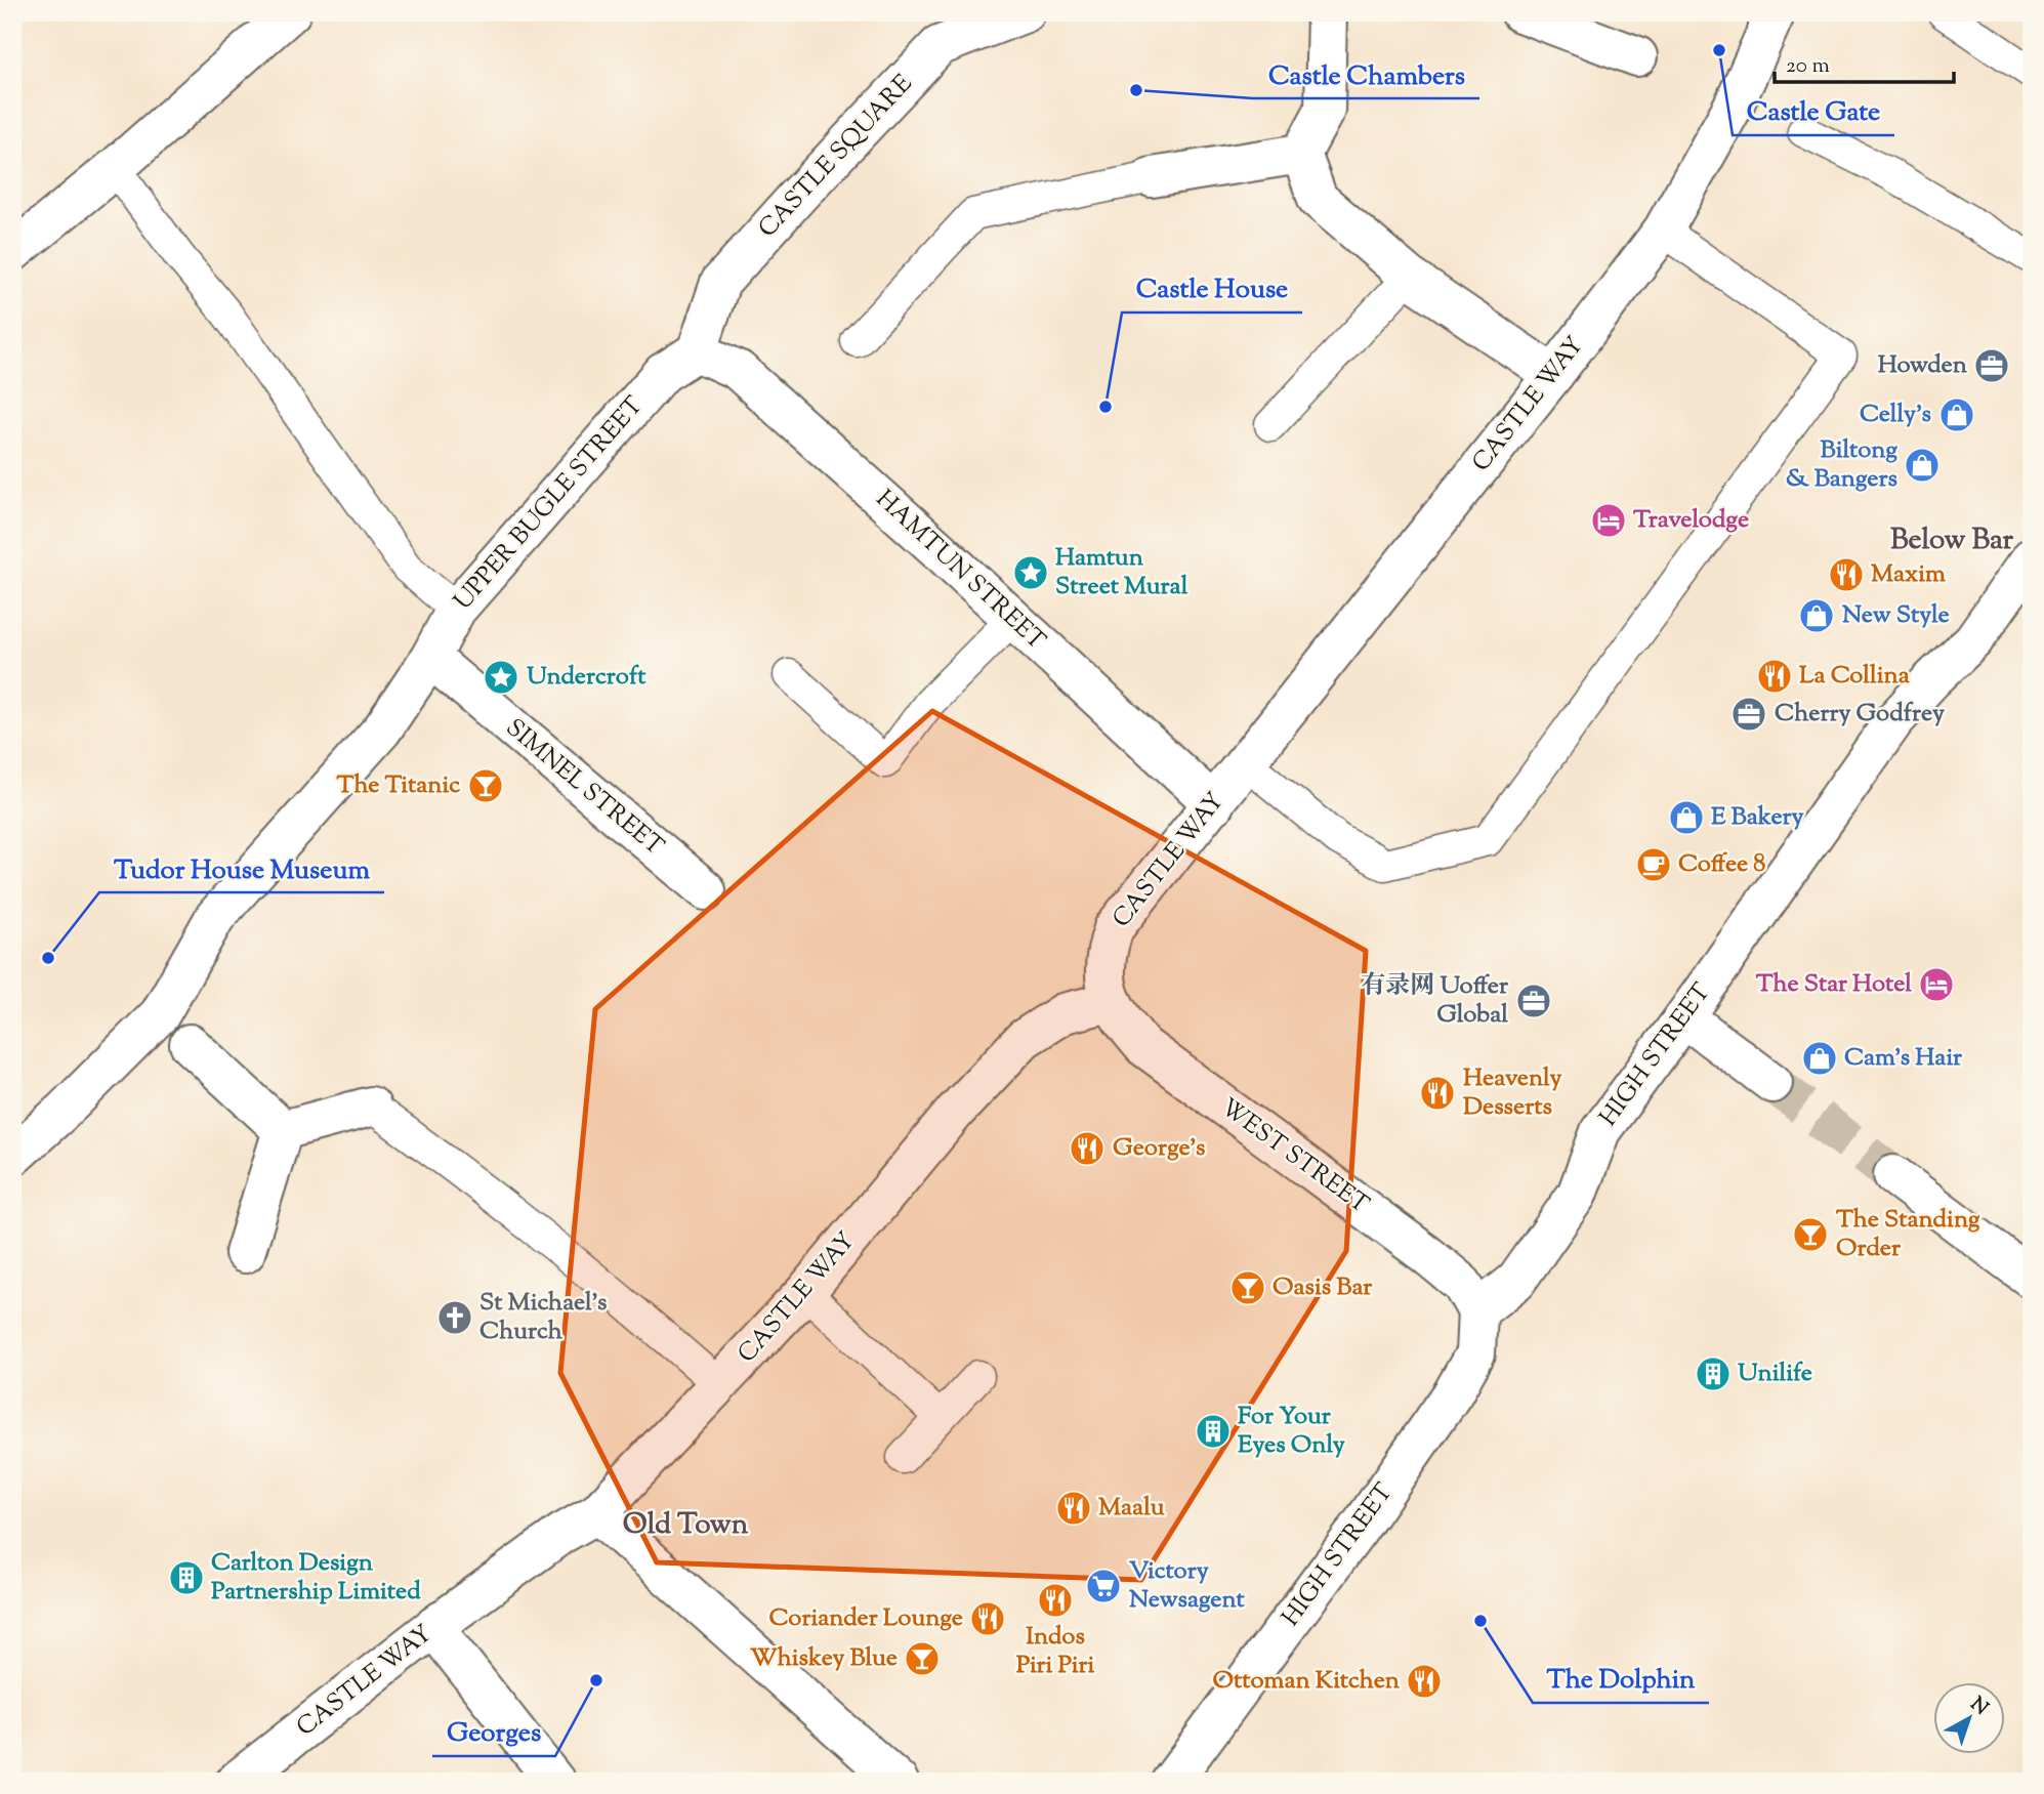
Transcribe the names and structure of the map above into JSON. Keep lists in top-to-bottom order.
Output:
{
  "streets": {
    "street": [
      "CASTLE SQUARE",
      "CASTLE WAY",
      "UPPER BUGLE STREET",
      "HAMTUN STREET",
      "SIMNEL STREET",
      "HIGH STREET",
      "WEST STREET"
    ]
  },
  "crossings": [
    ["CASTLE SQUARE", "UPPER BUGLE STREET"],
    ["CASTLE SQUARE", "HAMTUN STREET"],
    ["CASTLE WAY", "HAMTUN STREET"],
    ["CASTLE WAY", "WEST STREET"],
    ["UPPER BUGLE STREET", "HAMTUN STREET"],
    ["UPPER BUGLE STREET", "SIMNEL STREET"],
    ["HIGH STREET", "WEST STREET"]
  ],
  "districts": ["Below Bar", "Old Town"],
  "places": {
    "other": [
      "Castle Gate",
      "Castle Chambers",
      "Castle House",
      "Tudor House Museum",
      "The Dolphin",
      "Georges"
    ],
    "office": ["Howden", "Cherry Godfrey", "有录网 Uoffer Global"],
    "shop": [
      "Celly's",
      "Biltong & Bangers",
      "New Style",
      "E Bakery",
      "Cam's Hair"
    ],
    "hotel": ["Travelodge", "The Star Hotel"],
    "place": ["Hamtun Street Mural", "Undercroft"],
    "restaurant": [
      "Maxim",
      "La Collina",
      "Heavenly Desserts",
      "George's",
      "Maalu",
      "Indos Piri Piri",
      "Coriander Lounge",
      "Ottoman Kitchen"
    ],
    "bar": [
      "The Titanic",
      "The Standing Order",
      "Oasis Bar",
      "Whiskey Blue"
    ],
    "cafe": ["Coffee 8"],
    "church": ["St Michael's Church"],
    "building": ["Unilife", "For Your Eyes Only", "Carlton Design Partnership Limited"],
    "supermarket": ["Victory Newsagent"]
  },
  "scale_bar": "20 m",
  "north": "top right"
}
